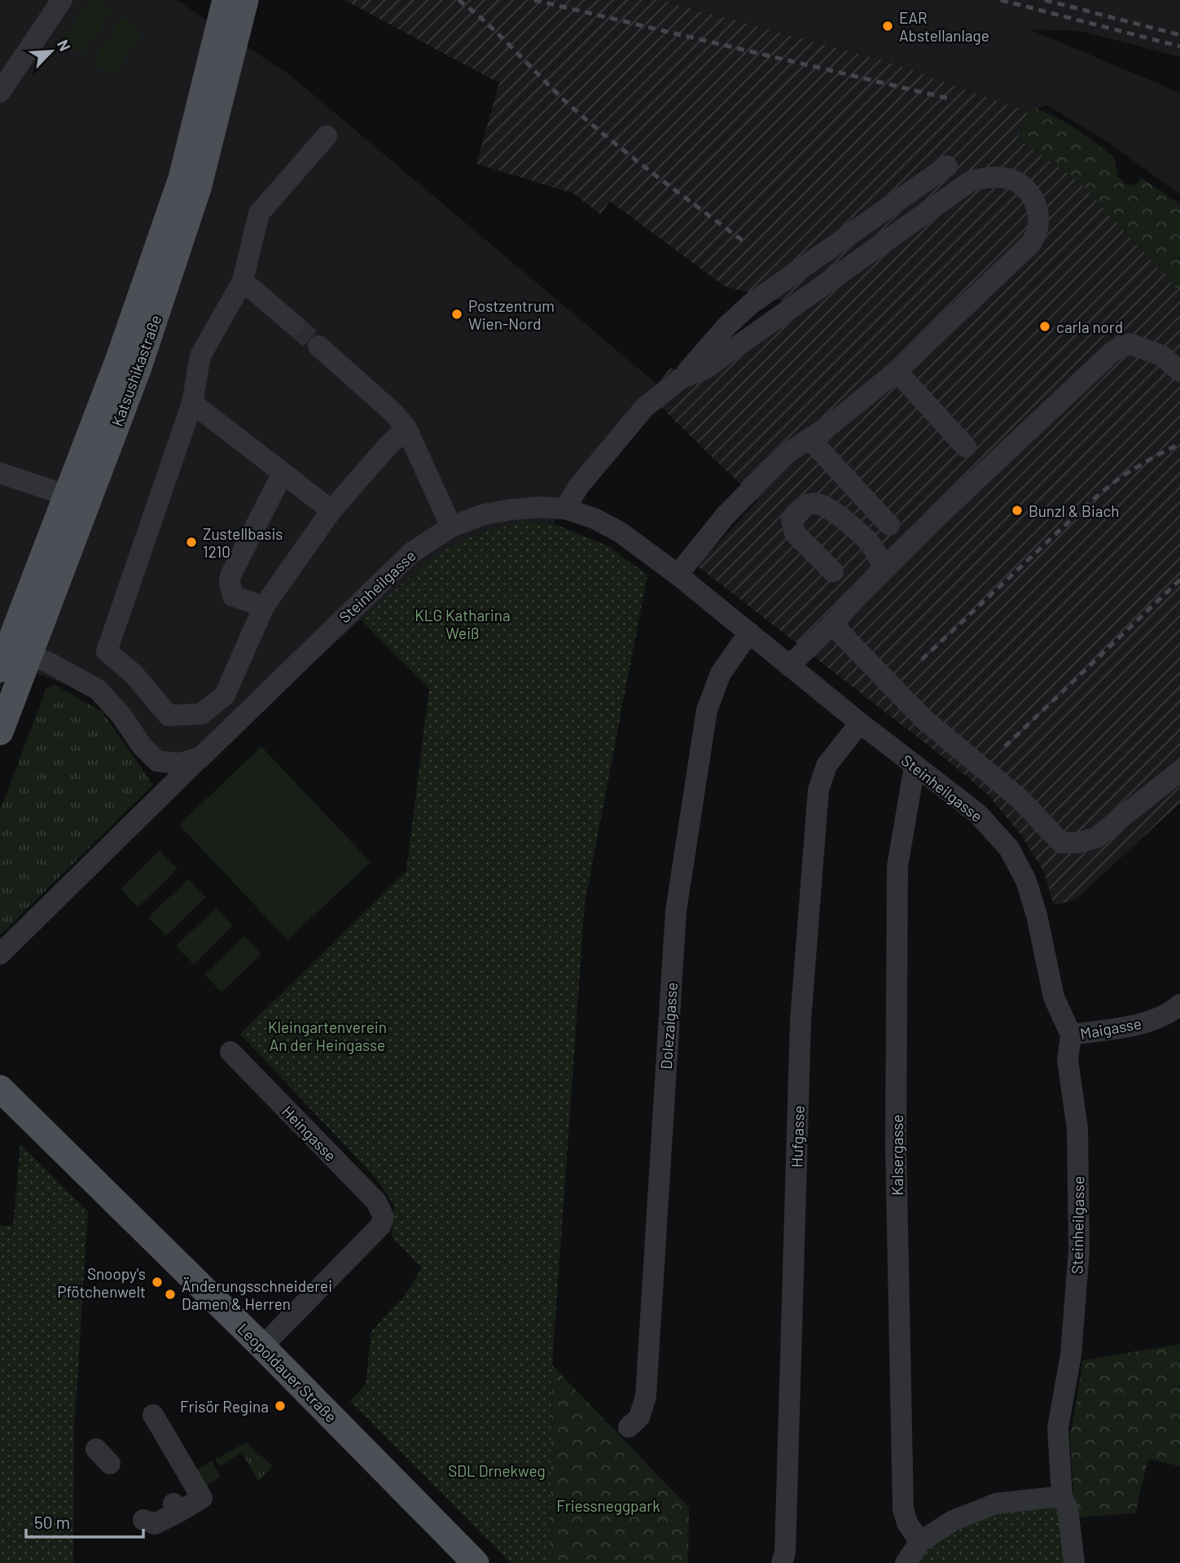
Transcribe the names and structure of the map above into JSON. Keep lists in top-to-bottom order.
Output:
{
  "streets": {
    "main road": ["Katsushikastraße", "Leopoldauer Straße"],
    "street": [
      "Steinheilgasse",
      "Dolezalgasse",
      "Maigasse",
      "Heingasse",
      "Hufgasse",
      "Kalsergasse"
    ]
  },
  "crossings": [
    ["Steinheilgasse", "Dolezalgasse"],
    ["Steinheilgasse", "Maigasse"],
    ["Steinheilgasse", "Hufgasse"],
    ["Steinheilgasse", "Kalsergasse"],
    ["Heingasse", "Leopoldauer Straße"]
  ],
  "parks": [
    "KLG Katharina Weiß",
    "Kleingartenverein An der Heingasse",
    "SDL Drnekweg",
    "Friessneggpark"
  ],
  "places": [
    "EAR Abstellanlage",
    "Postzentrum Wien-Nord",
    "carla nord",
    "Bunzl & Biach",
    "Zustellbasis 1210",
    "Snoopy's Pfötchenwelt",
    "Änderungsschneiderei Damen & Herren",
    "Frisör Regina"
  ],
  "scale_bar": "50 m",
  "north": "top right"
}
